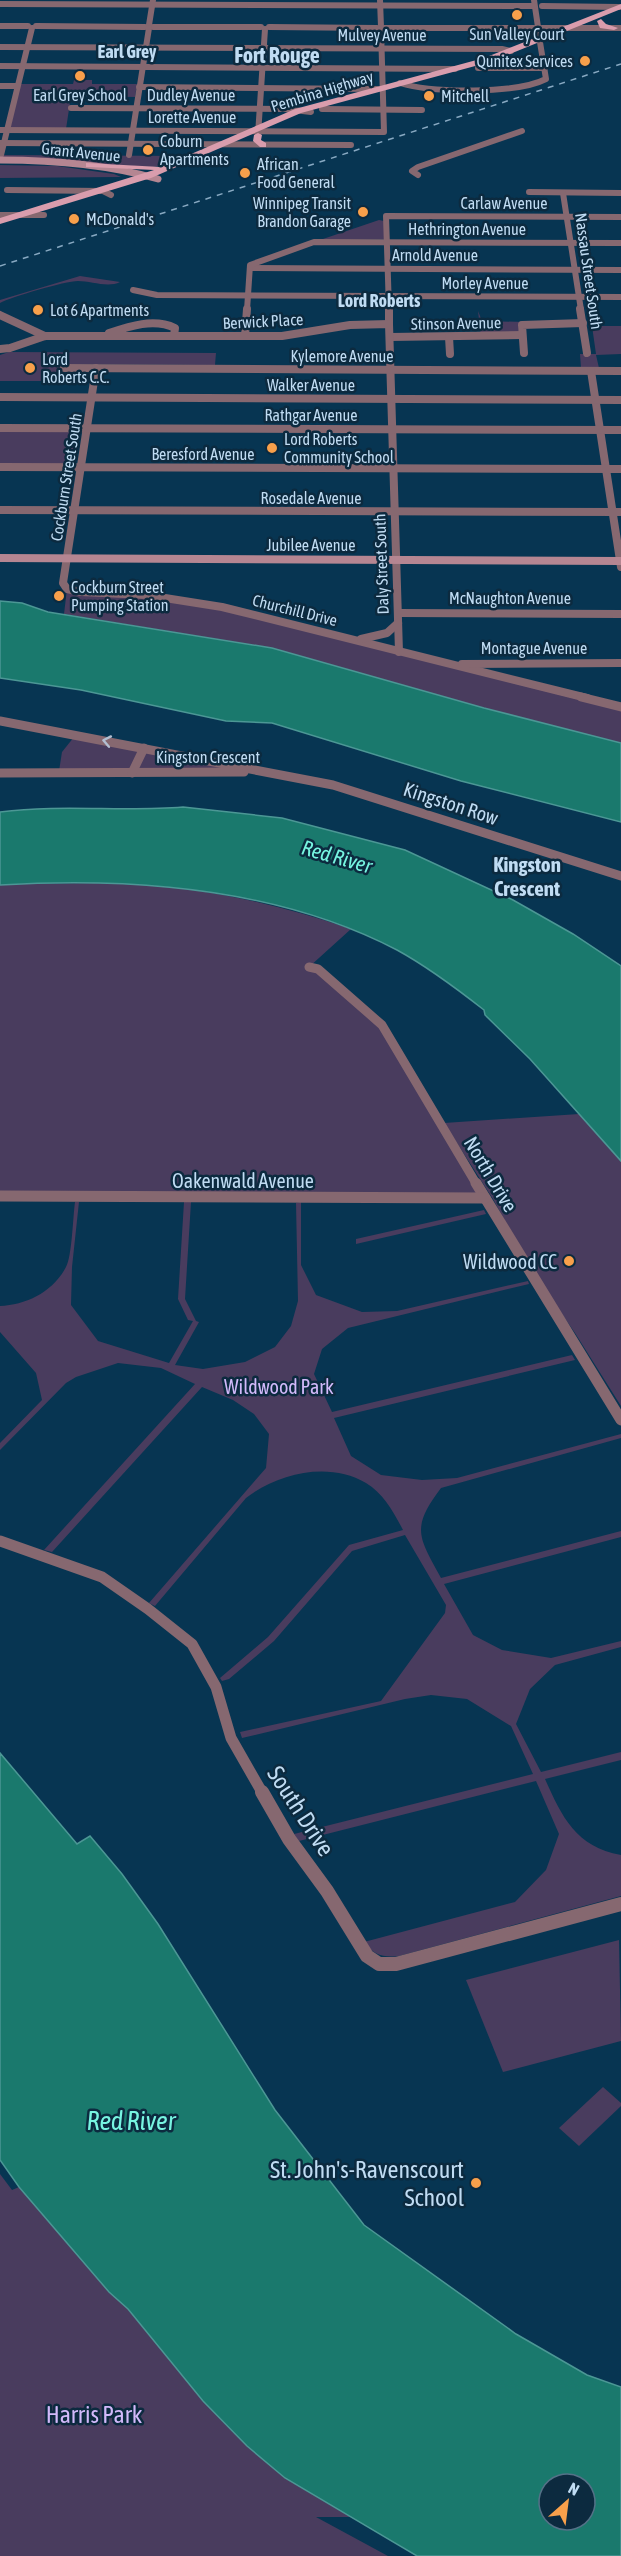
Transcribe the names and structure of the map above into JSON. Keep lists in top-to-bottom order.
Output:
{
  "streets": {
    "main road": ["Pembina Highway", "Grant Avenue", "Jubilee Avenue"],
    "street": [
      "Mulvey Avenue",
      "Dudley Avenue",
      "Lorette Avenue",
      "Carlaw Avenue",
      "Hethrington Avenue",
      "Arnold Avenue",
      "Nassau Street South",
      "Morley Avenue",
      "Berwick Place",
      "Stinson Avenue",
      "Kylemore Avenue",
      "Walker Avenue",
      "Rathgar Avenue",
      "Beresford Avenue",
      "Cockburn Street South",
      "Rosedale Avenue",
      "Daly Street South",
      "McNaughton Avenue",
      "Churchill Drive",
      "Montague Avenue",
      "Kingston Crescent",
      "Kingston Row",
      "North Drive",
      "Oakenwald Avenue",
      "South Drive"
    ]
  },
  "crossings": [
    ["Mulvey Avenue", "Pembina Highway"],
    ["Pembina Highway", "Dudley Avenue"],
    ["Pembina Highway", "Lorette Avenue"],
    ["Pembina Highway", "Grant Avenue"],
    ["Carlaw Avenue", "Nassau Street South"],
    ["Carlaw Avenue", "Daly Street South"],
    ["Hethrington Avenue", "Arnold Avenue"],
    ["Hethrington Avenue", "Nassau Street South"],
    ["Hethrington Avenue", "Daly Street South"],
    ["Arnold Avenue", "Nassau Street South"],
    ["Arnold Avenue", "Daly Street South"],
    ["Nassau Street South", "Morley Avenue"],
    ["Morley Avenue", "Daly Street South"],
    ["Berwick Place", "Daly Street South"],
    ["Stinson Avenue", "Daly Street South"],
    ["Kylemore Avenue", "Cockburn Street South"],
    ["Kylemore Avenue", "Daly Street South"],
    ["Walker Avenue", "Cockburn Street South"],
    ["Walker Avenue", "Daly Street South"],
    ["Rathgar Avenue", "Cockburn Street South"],
    ["Rathgar Avenue", "Daly Street South"],
    ["Beresford Avenue", "Cockburn Street South"],
    ["Beresford Avenue", "Daly Street South"],
    ["Cockburn Street South", "Rosedale Avenue"],
    ["Cockburn Street South", "Jubilee Avenue"],
    ["Cockburn Street South", "Churchill Drive"],
    ["Rosedale Avenue", "Daly Street South"],
    ["Jubilee Avenue", "Daly Street South"],
    ["Daly Street South", "McNaughton Avenue"],
    ["Daly Street South", "Churchill Drive"],
    ["Churchill Drive", "Montague Avenue"],
    ["Kingston Crescent", "Kingston Row"],
    ["North Drive", "Oakenwald Avenue"]
  ],
  "districts": [
    "Earl Grey",
    "Fort Rouge",
    "Lord Roberts",
    "Kingston Crescent"
  ],
  "water": ["Red River"],
  "parks": ["Wildwood Park", "Harris Park"],
  "places": [
    "Sun Valley Court",
    "Qunitex Services",
    "Earl Grey School",
    "Mitchell",
    "Coburn Apartments",
    "African Food General",
    "Winnipeg Transit Brandon Garage",
    "McDonald's",
    "Lot 6 Apartments",
    "Lord Roberts C.C.",
    "Lord Roberts Community School",
    "Cockburn Street Pumping Station",
    "Wildwood CC",
    "St. John's-Ravenscourt School"
  ],
  "north": "top right"
}
